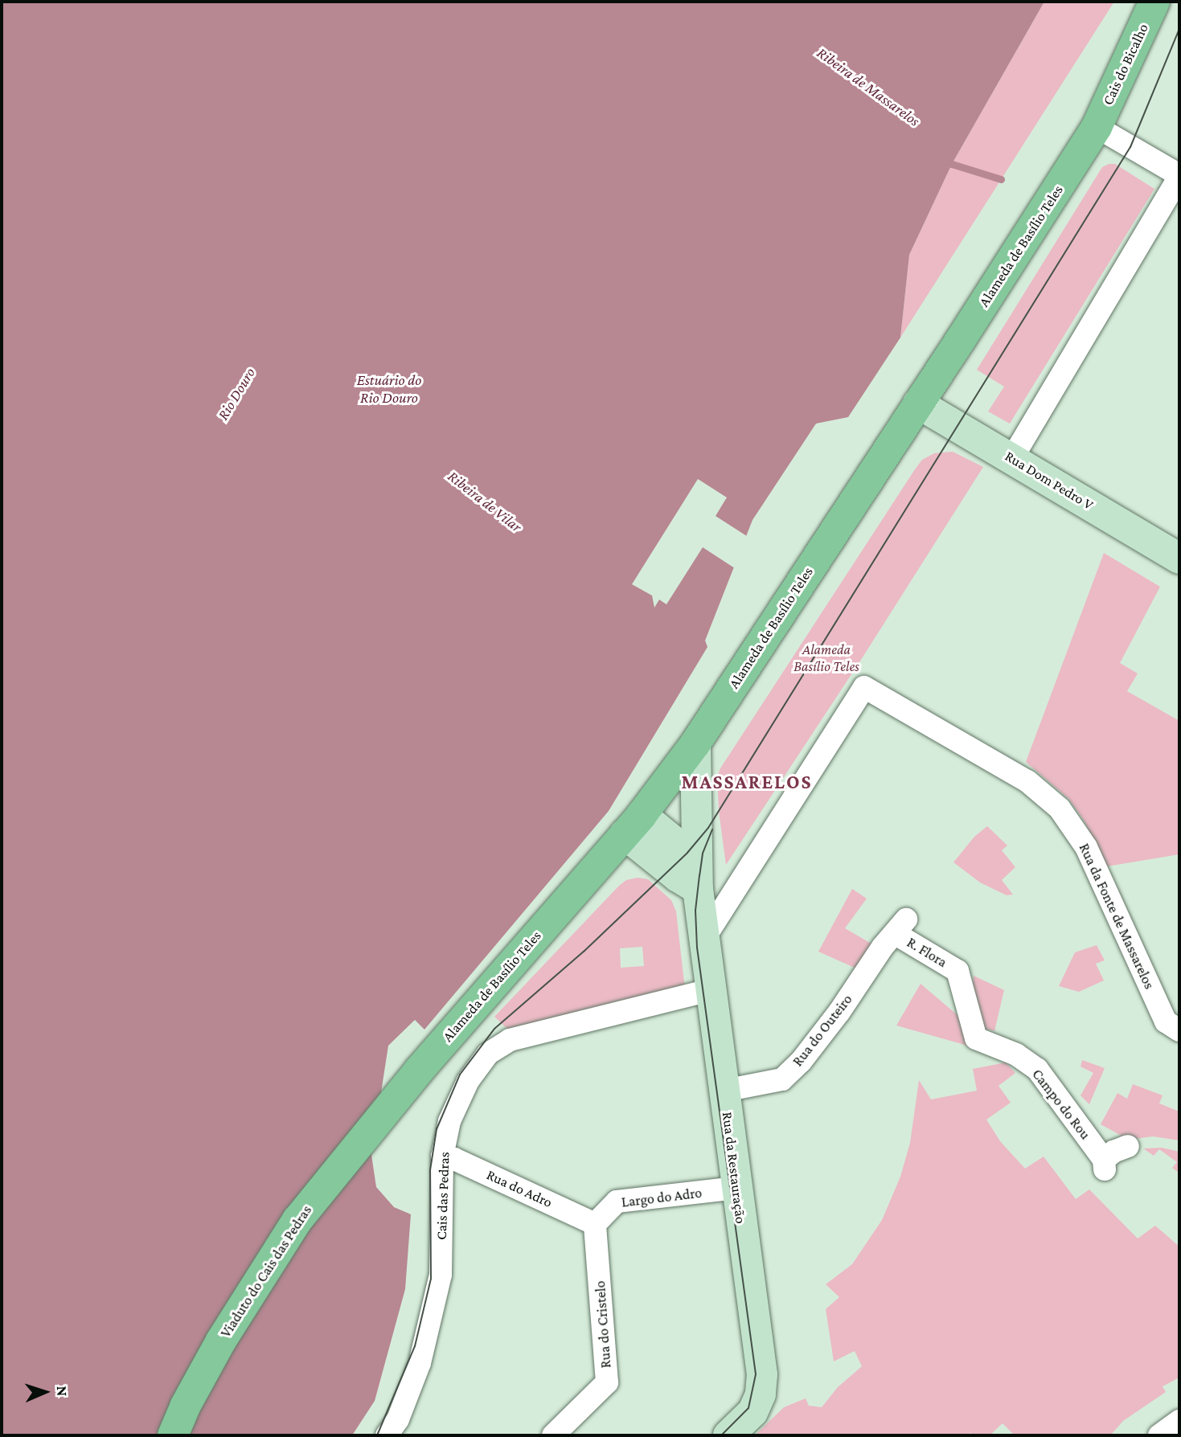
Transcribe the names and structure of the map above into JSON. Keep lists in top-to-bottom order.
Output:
{
  "streets": {
    "main road": [
      "Cais do Bicalho",
      "Alameda de Basílio Teles",
      "Rua Dom Pedro V",
      "Rua da Restauração",
      "Viaduto do Cais das Pedras"
    ],
    "street": [
      "Rua da Fonte de Massarelos",
      "R. Flora",
      "Rua do Outeiro",
      "Campo do Rou",
      "Rua do Adro",
      "Cais das Pedras",
      "Largo do Adro",
      "Rua do Cristelo"
    ]
  },
  "crossings": [
    ["Cais do Bicalho", "Alameda de Basílio Teles"],
    ["Alameda de Basílio Teles", "Rua Dom Pedro V"],
    ["Alameda de Basílio Teles", "Rua da Restauração"],
    ["Alameda de Basílio Teles", "Viaduto do Cais das Pedras"],
    ["Rua da Fonte de Massarelos", "Rua da Restauração"],
    ["R. Flora", "Rua do Outeiro"],
    ["R. Flora", "Campo do Rou"],
    ["Rua do Outeiro", "Rua da Restauração"],
    ["Rua da Restauração", "Cais das Pedras"],
    ["Rua da Restauração", "Largo do Adro"],
    ["Rua do Adro", "Cais das Pedras"],
    ["Rua do Adro", "Largo do Adro"],
    ["Rua do Adro", "Rua do Cristelo"],
    ["Largo do Adro", "Rua do Cristelo"]
  ],
  "districts": ["MASSARELOS"],
  "water": [
    "Ribeira de Massarelos",
    "Estuário do Rio Douro",
    "Rio Douro",
    "Ribeira de Vilar"
  ],
  "parks": ["Alameda Basílio Teles"],
  "north": "right"
}
